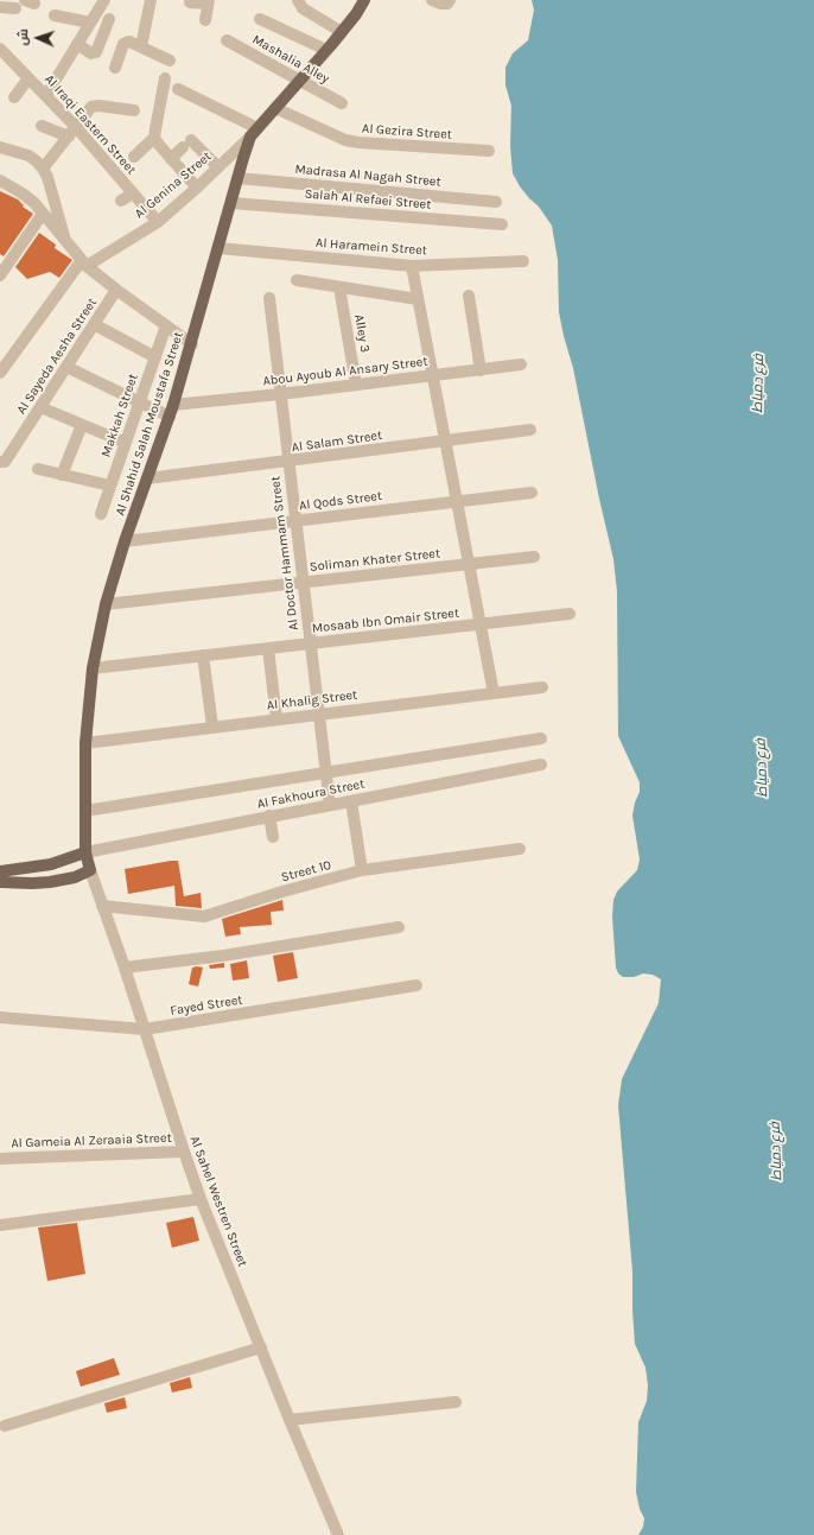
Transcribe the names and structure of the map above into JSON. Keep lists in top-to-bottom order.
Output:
{
  "streets": {
    "main road": ["Al Shahid Salah Moustafa Street"],
    "street": [
      "Mashalia Alley",
      "Al Iraqi Eastern Street",
      "Al Gezira Street",
      "Madrasa Al Nagah Street",
      "Al Genina Street",
      "Salah Al Refaei Street",
      "Al Haramein Street",
      "Alley 3",
      "Al Sayeda Aesha Street",
      "Abou Ayoub Al Ansary Street",
      "Makkah Street",
      "Al Salam Street",
      "Al Qods Street",
      "Al Doctor Hammam Street",
      "Soliman Khater Street",
      "Mosaab Ibn Omair Street",
      "Al Khalig Street",
      "Al Fakhoura Street",
      "Street 10",
      "Fayed Street",
      "Al Gameia Al Zeraaia Street",
      "Al Sahel Westren Street"
    ]
  },
  "crossings": [
    ["Mashalia Alley", "Al Shahid Salah Moustafa Street"],
    ["Al Iraqi Eastern Street", "Al Genina Street"],
    ["Al Gezira Street", "Al Shahid Salah Moustafa Street"],
    ["Madrasa Al Nagah Street", "Al Shahid Salah Moustafa Street"],
    ["Al Genina Street", "Al Shahid Salah Moustafa Street"],
    ["Salah Al Refaei Street", "Al Shahid Salah Moustafa Street"],
    ["Al Haramein Street", "Al Shahid Salah Moustafa Street"],
    ["Alley 3", "Abou Ayoub Al Ansary Street"],
    ["Abou Ayoub Al Ansary Street", "Al Shahid Salah Moustafa Street"],
    ["Abou Ayoub Al Ansary Street", "Al Doctor Hammam Street"],
    ["Al Shahid Salah Moustafa Street", "Al Salam Street"],
    ["Al Shahid Salah Moustafa Street", "Al Qods Street"],
    ["Al Shahid Salah Moustafa Street", "Soliman Khater Street"],
    ["Al Shahid Salah Moustafa Street", "Mosaab Ibn Omair Street"],
    ["Al Shahid Salah Moustafa Street", "Al Khalig Street"],
    ["Al Shahid Salah Moustafa Street", "Al Fakhoura Street"],
    ["Al Shahid Salah Moustafa Street", "Al Sahel Westren Street"],
    ["Al Salam Street", "Al Doctor Hammam Street"],
    ["Al Qods Street", "Al Doctor Hammam Street"],
    ["Al Doctor Hammam Street", "Soliman Khater Street"],
    ["Al Doctor Hammam Street", "Mosaab Ibn Omair Street"],
    ["Al Doctor Hammam Street", "Al Khalig Street"],
    ["Al Doctor Hammam Street", "Al Fakhoura Street"],
    ["Street 10", "Al Sahel Westren Street"],
    ["Fayed Street", "Al Sahel Westren Street"],
    ["Al Gameia Al Zeraaia Street", "Al Sahel Westren Street"]
  ],
  "water": ["فرع دمياط"],
  "north": "left"
}
